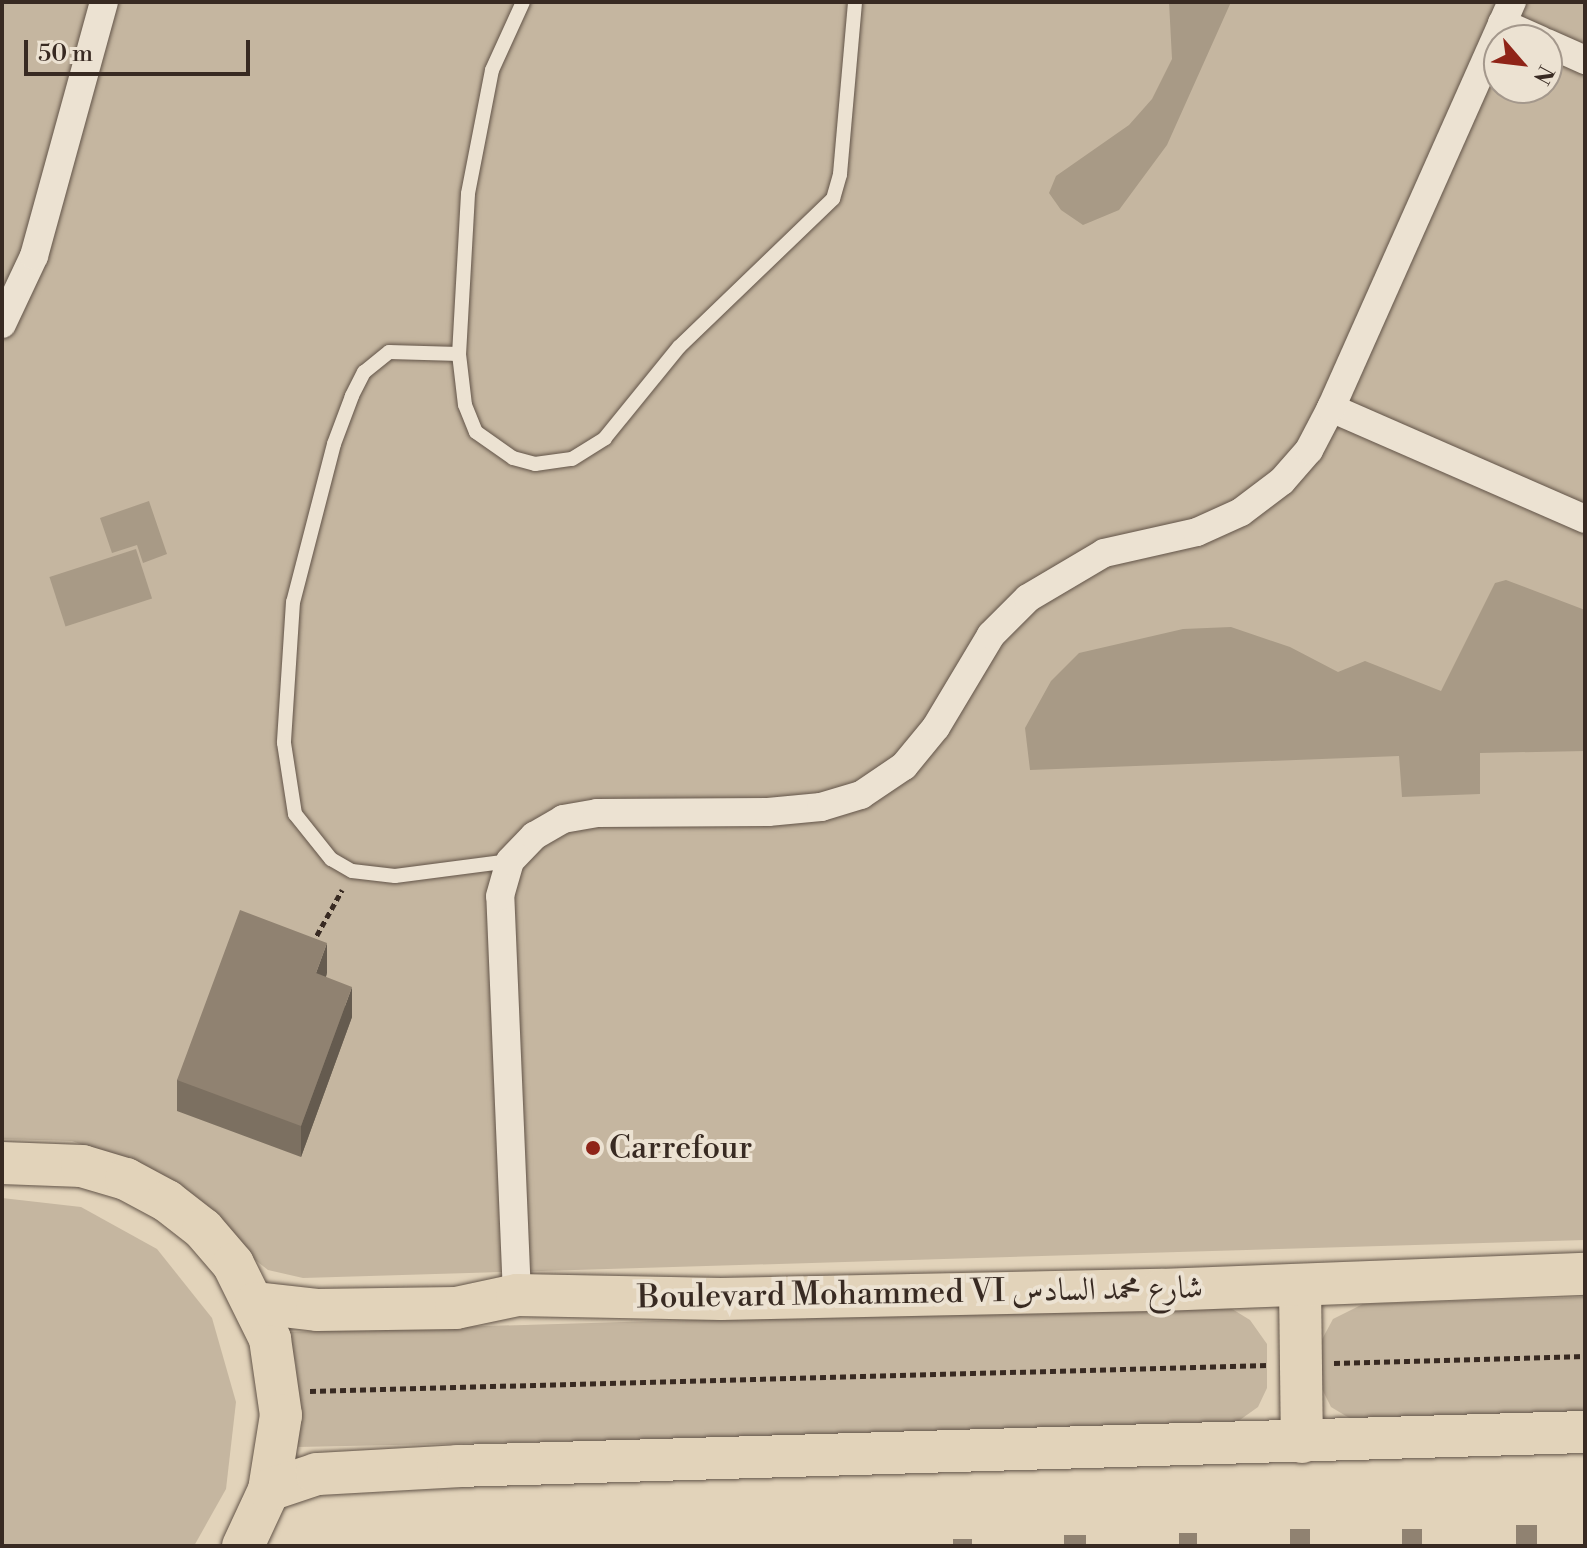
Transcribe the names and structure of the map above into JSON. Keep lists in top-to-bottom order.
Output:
{
  "streets": {
    "main road": ["Boulevard Mohammed VI شارع محمد السادس"]
  },
  "places": ["Carrefour"],
  "scale_bar": "50 m",
  "north": "bottom right"
}
